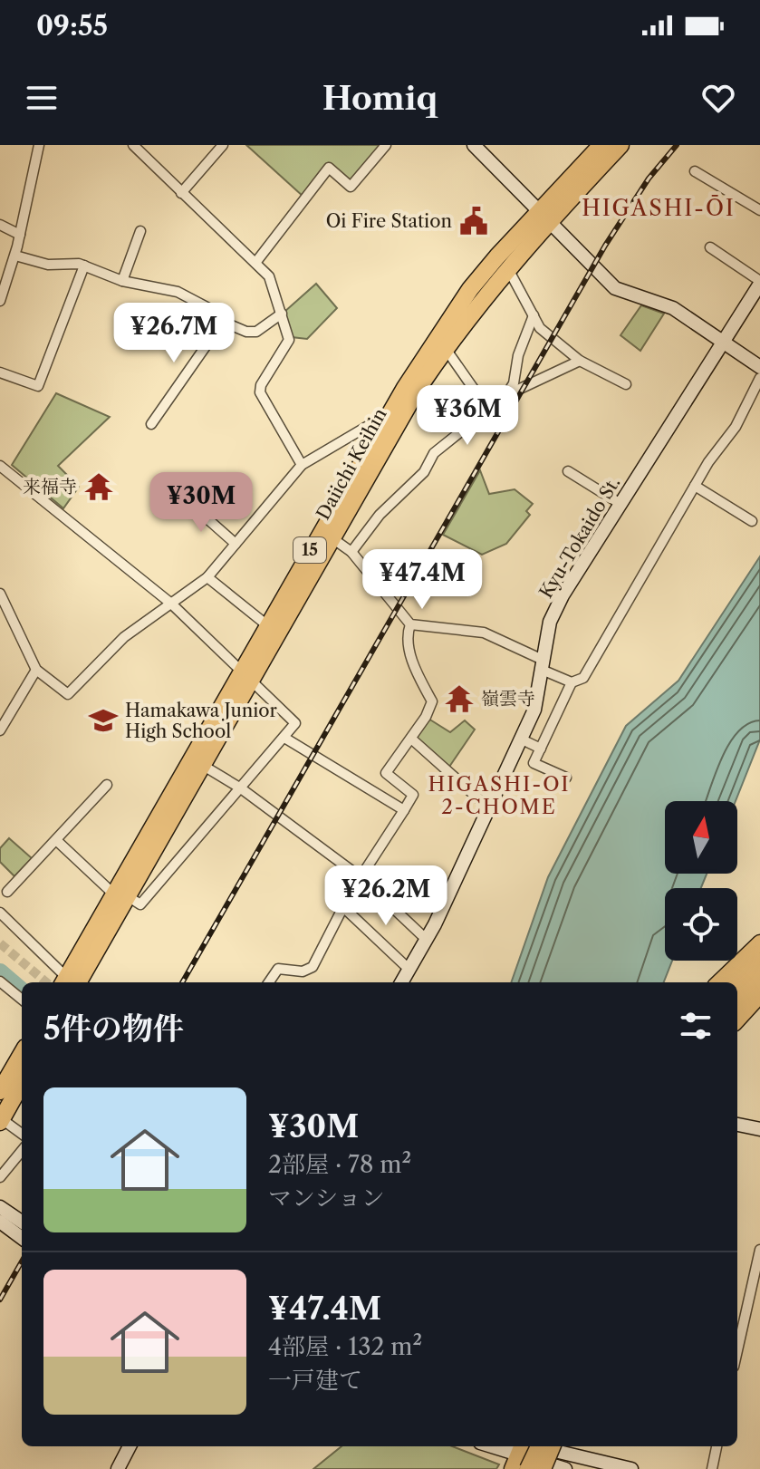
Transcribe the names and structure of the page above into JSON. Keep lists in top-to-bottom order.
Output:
{
  "streets": {
    "highway": ["Daiichi Keihin", "15"],
    "street": ["Kyu-Tokaido St."]
  },
  "districts": ["HIGASHI-ŌI", "HIGASHI-OI 2-CHOME"],
  "places": {
    "public building": ["Oi Fire Station"],
    "temple": ["来福寺", "嶺雲寺"],
    "school or university": ["Hamakawa Junior High School"]
  },
  "north": "top",
  "page": {
    "status": "09:55",
    "header": "Homiq",
    "price": [
      "¥26.7M",
      "¥36M",
      "¥30M",
      "¥47.4M",
      "¥26.2M"
    ],
    "heading": "5件の物件",
    "list": [
      {
        "name": "¥30M",
        "note": "2部屋 · 78 m² · マンション"
      },
      {
        "name": "¥47.4M",
        "note": "4部屋 · 132 m² · 一戸建て"
      }
    ]
  }
}
